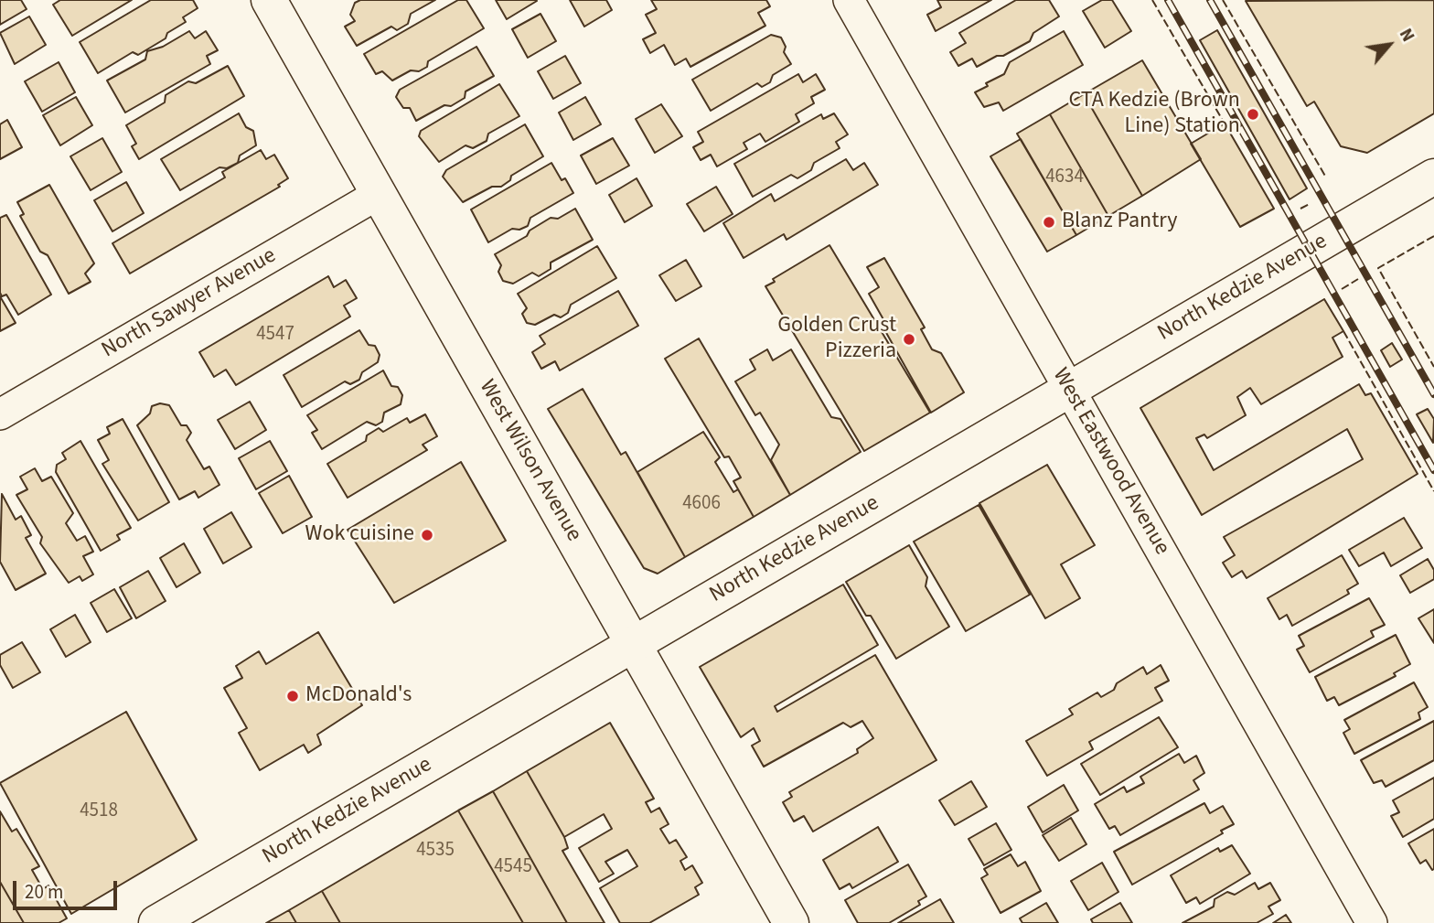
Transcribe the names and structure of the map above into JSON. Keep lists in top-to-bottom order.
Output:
{
  "streets": {
    "main road": ["North Kedzie Avenue", "West Wilson Avenue"],
    "street": ["North Sawyer Avenue", "West Eastwood Avenue"]
  },
  "crossings": [
    ["North Kedzie Avenue", "West Wilson Avenue"],
    ["North Kedzie Avenue", "West Eastwood Avenue"],
    ["North Sawyer Avenue", "West Wilson Avenue"]
  ],
  "places": [
    "CTA Kedzie (Brown Line) Station",
    "Blanz Pantry",
    "Golden Crust Pizzeria",
    "Wok cuisine",
    "McDonald's"
  ],
  "house_numbers": [
    "4634",
    "4547",
    "4606",
    "4518",
    "4535",
    "4545"
  ],
  "scale_bar": "20 m",
  "north": "top right"
}
